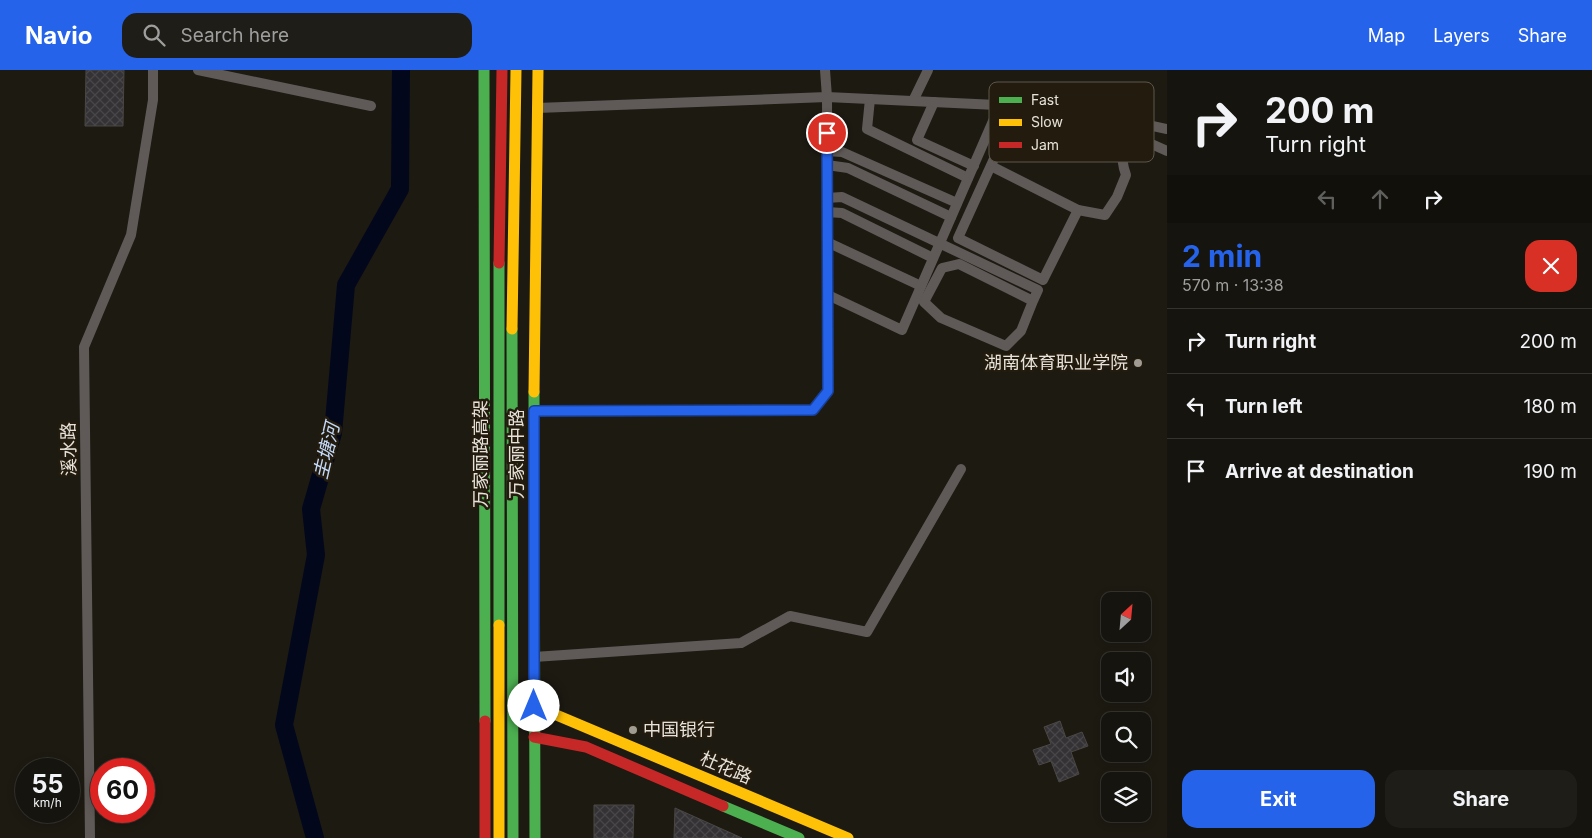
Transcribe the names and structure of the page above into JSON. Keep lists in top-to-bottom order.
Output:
{
  "streets": {
    "main road": ["万家丽路高架", "万家丽中路", "杜花路"],
    "street": ["溪水路"]
  },
  "crossings": [
    ["万家丽中路", "杜花路"]
  ],
  "water": ["圭塘河"],
  "places": ["湖南体育职业学院", "中国银行"],
  "legend": ["Fast", "Slow", "Jam"],
  "north": "top right",
  "page": {
    "header": "Navio",
    "search": "Search here",
    "nav": ["Map", "Layers", "Share"],
    "turn": ["200 m", "Turn right"],
    "heading": ["2 min", "570 m · 13:38"],
    "list": [
      {
        "name": "Turn right",
        "value": "200 m"
      },
      {
        "name": "Turn left",
        "value": "180 m"
      },
      {
        "name": "Arrive at destination",
        "value": "190 m"
      }
    ],
    "speed": "55 km/h",
    "limit": "60",
    "buttons": ["Exit", "Share"]
  }
}
